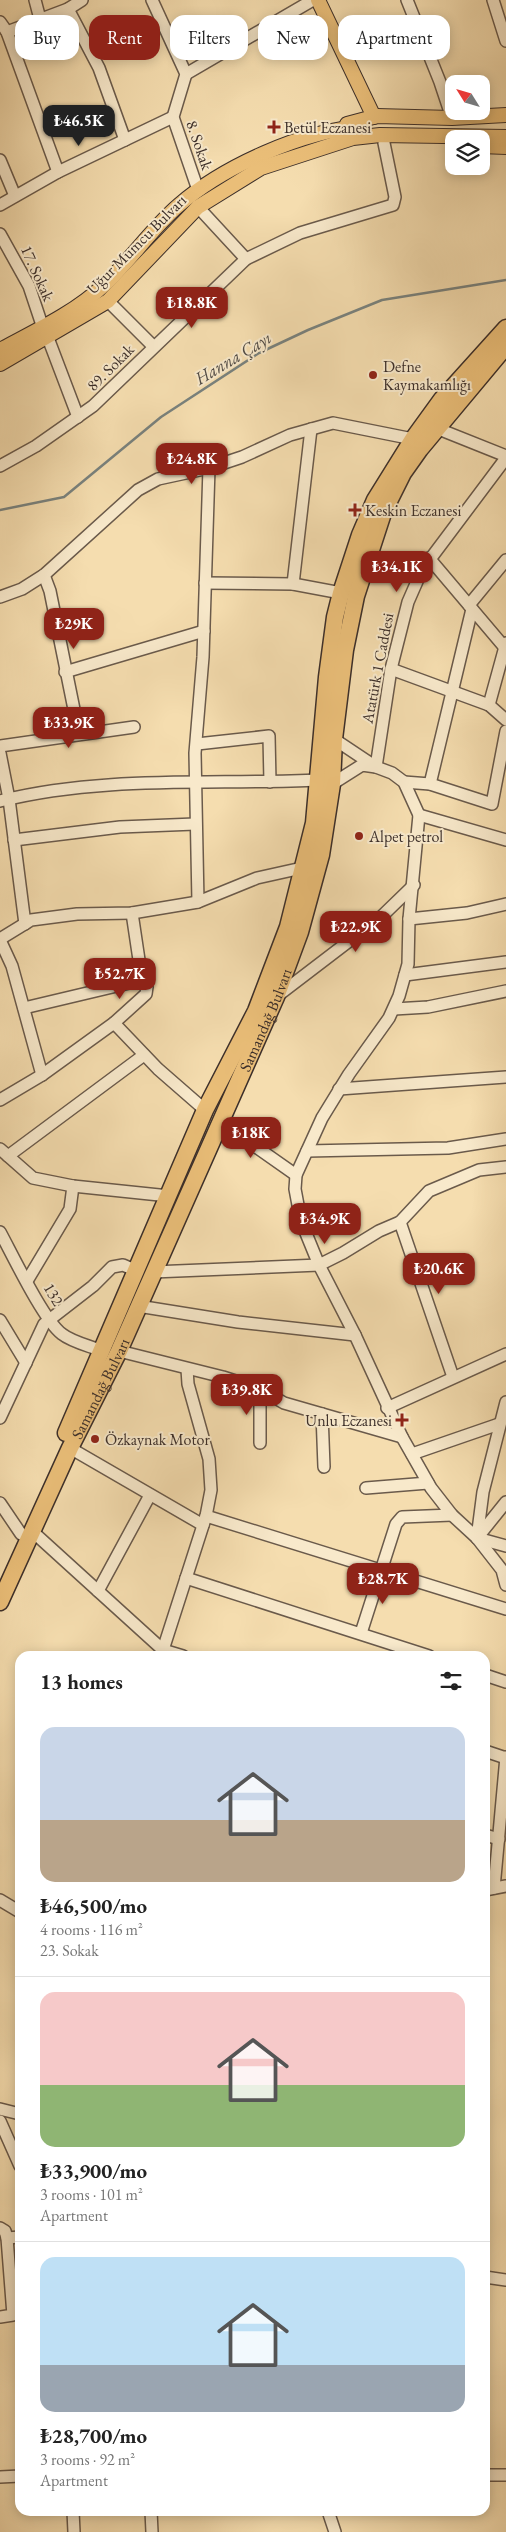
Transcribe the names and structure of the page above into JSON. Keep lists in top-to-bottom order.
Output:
{
  "streets": {
    "highway": ["Samandağ Bulvarı"],
    "main road": ["Uğur Mumcu Bulvarı"],
    "street": [
      "8. Sokak",
      "17. Sokak",
      "89. Sokak",
      "Atatürk 1 Caddesi",
      "132"
    ]
  },
  "crossings": [
    ["8. Sokak", "Uğur Mumcu Bulvarı"],
    ["Uğur Mumcu Bulvarı", "17. Sokak"],
    ["17. Sokak", "89. Sokak"],
    ["Samandağ Bulvarı", "132"]
  ],
  "water": ["Hanna Çayı"],
  "places": {
    "health": ["Betül Eczanesi", "Keskin Eczanesi", "Unlu Eczanesi"],
    "other": ["Defne Kaymakamlığı", "Alpet petrol", "Özkaynak Motor"]
  },
  "north": "top left",
  "page": {
    "chip": [
      "Buy",
      "Rent",
      "Filters",
      "New",
      "Apartment"
    ],
    "price": [
      "₺46.5K",
      "₺18.8K",
      "₺24.8K",
      "₺34.1K",
      "₺29K",
      "₺33.9K",
      "₺22.9K",
      "₺52.7K",
      "₺18K",
      "₺34.9K",
      "₺20.6K",
      "₺39.8K",
      "₺28.7K"
    ],
    "heading": "13 homes",
    "list": [
      {
        "name": "₺46,500/mo",
        "note": "4 rooms · 116 m² · 23. Sokak"
      },
      {
        "name": "₺33,900/mo",
        "note": "3 rooms · 101 m² · Apartment"
      },
      {
        "name": "₺28,700/mo",
        "note": "3 rooms · 92 m² · Apartment"
      }
    ]
  }
}
